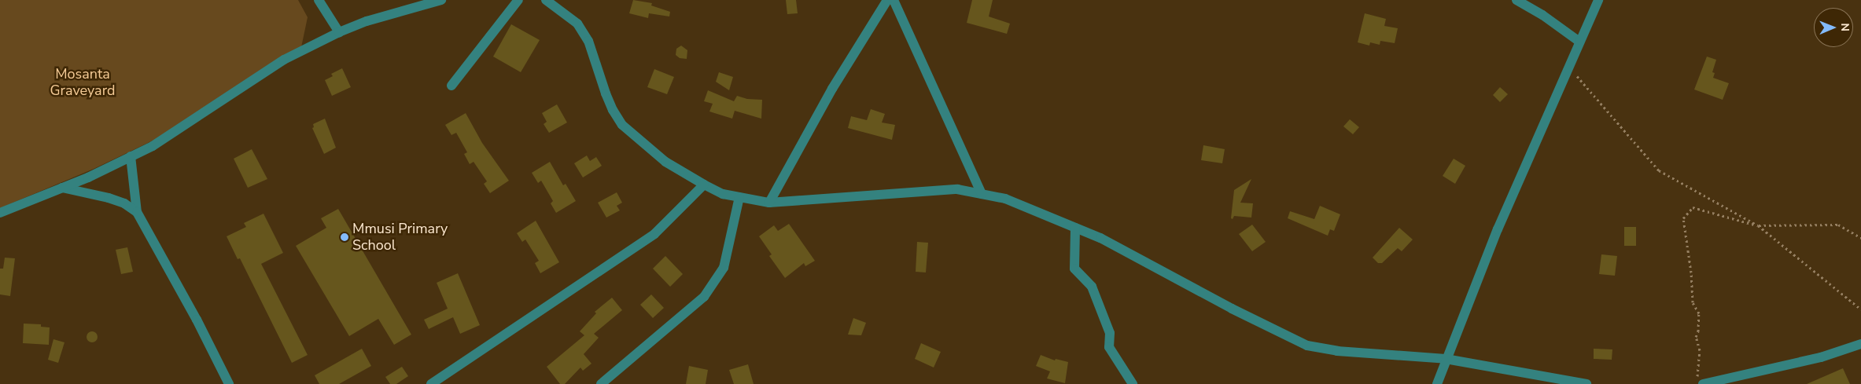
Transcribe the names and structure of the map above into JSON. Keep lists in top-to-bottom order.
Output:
{
  "parks": ["Mosanta Graveyard"],
  "places": ["Mmusi Primary School"],
  "north": "right"
}
